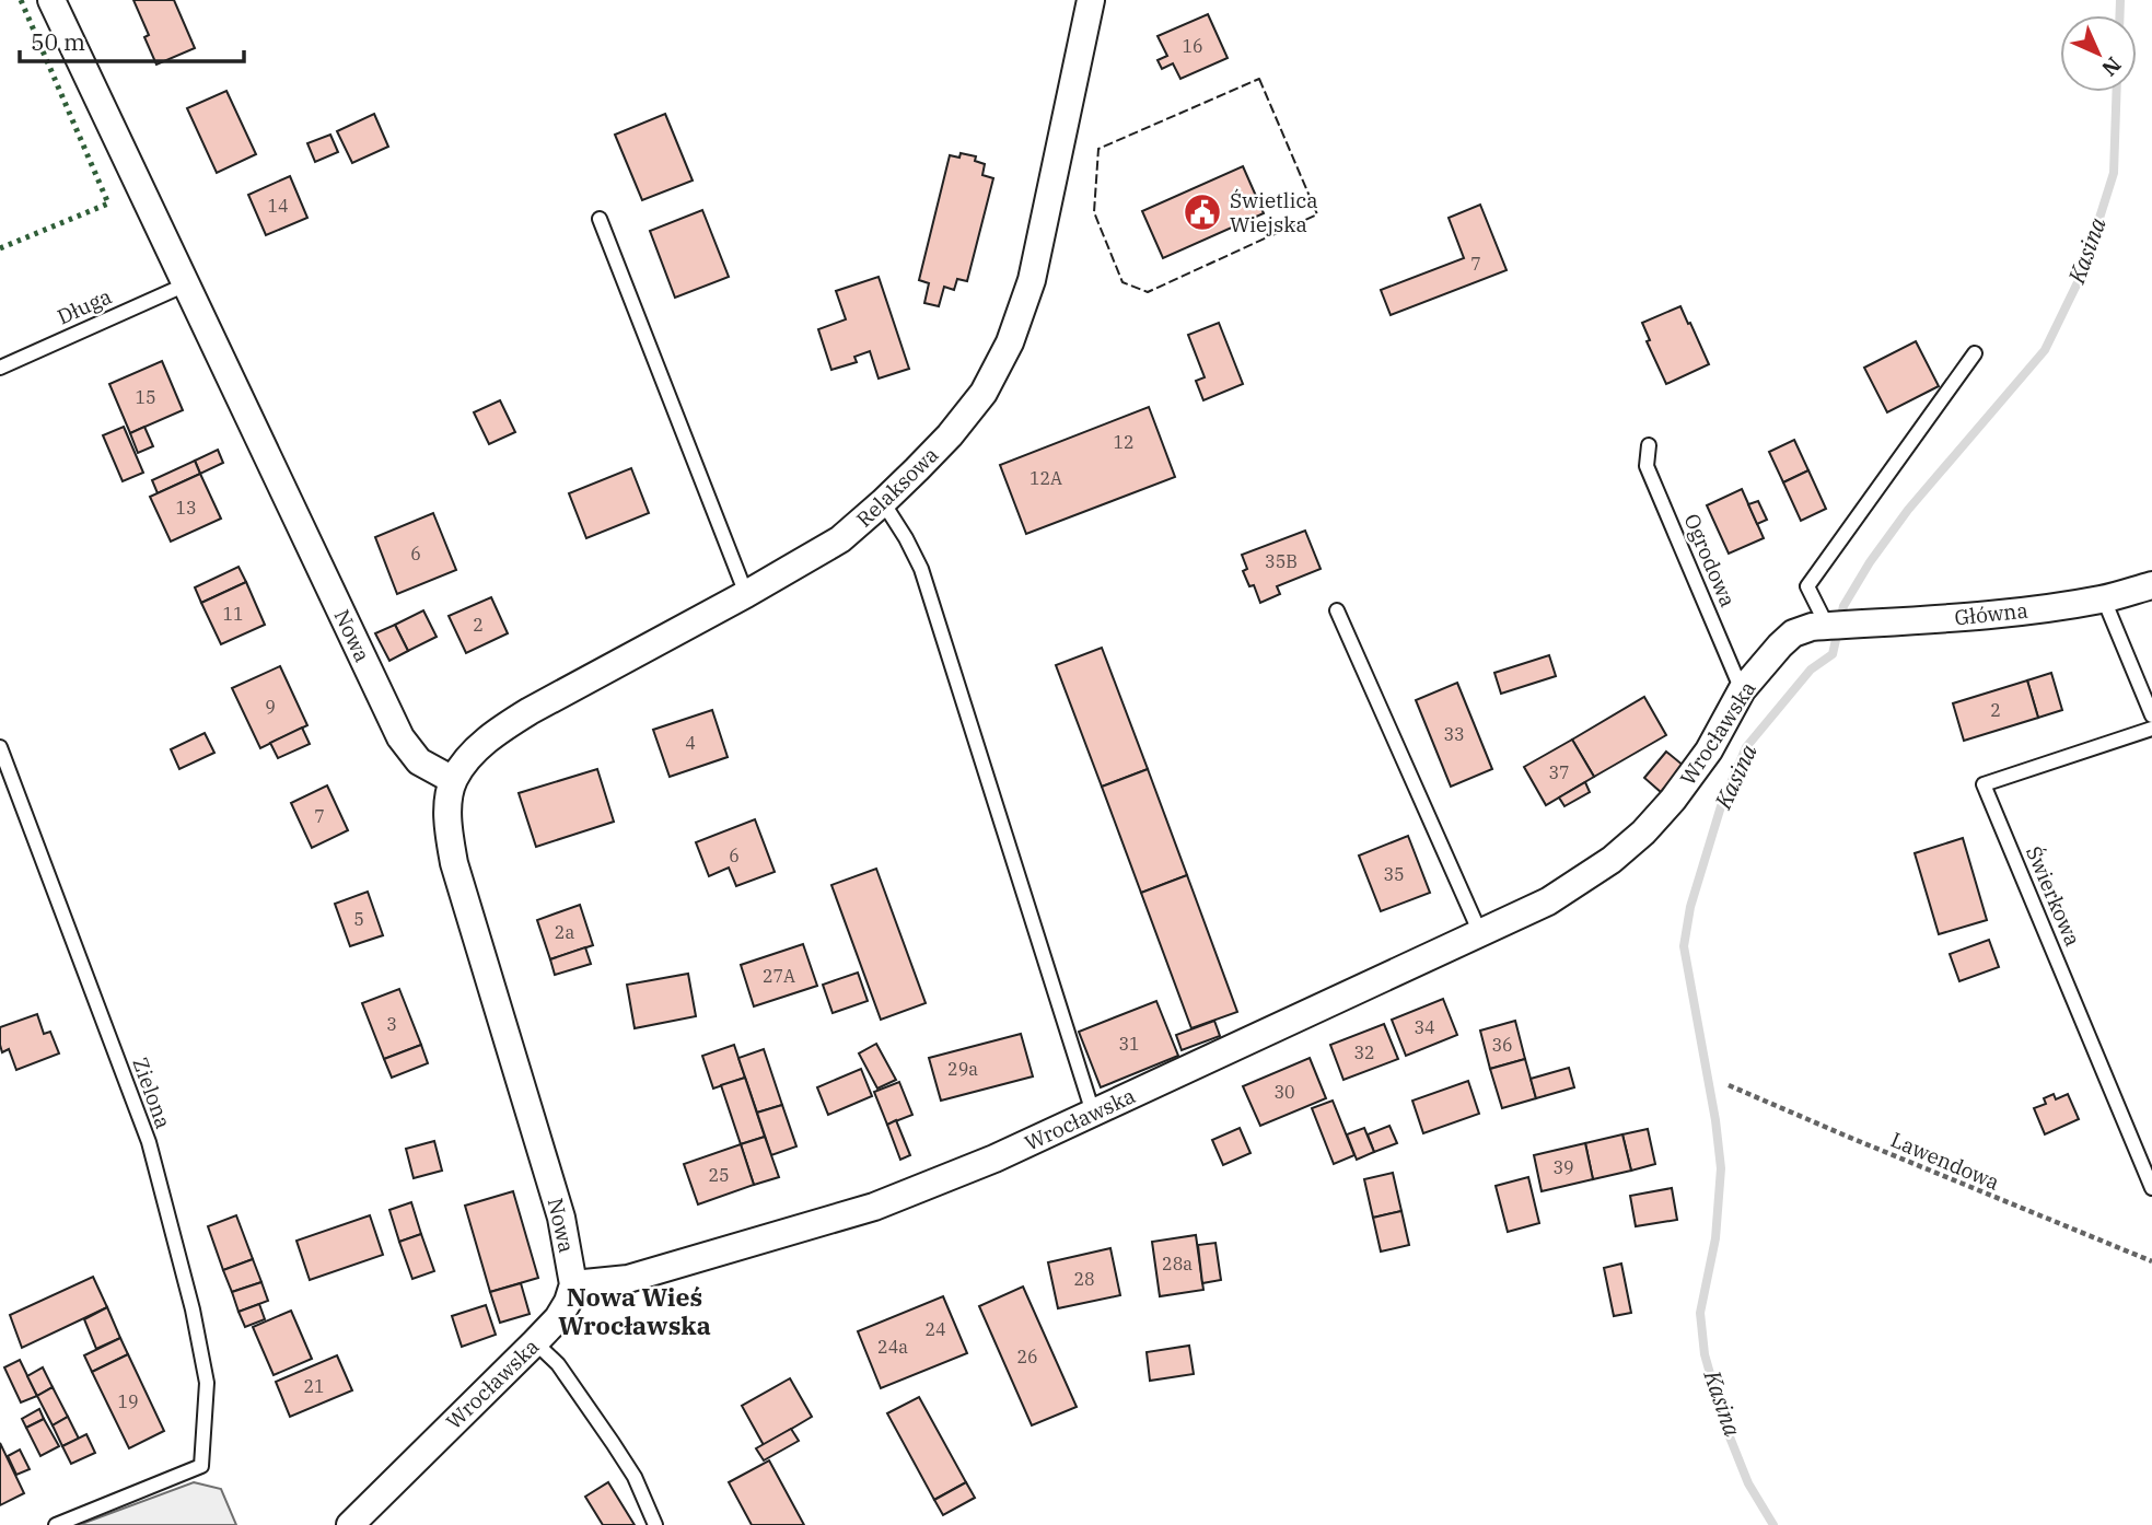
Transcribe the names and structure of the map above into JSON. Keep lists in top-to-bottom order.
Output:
{
  "streets": {
    "street": [
      "Relaksowa",
      "Główna",
      "Nowa",
      "Wrocławska"
    ],
    "lane": [
      "Długa",
      "Ogrodowa",
      "Świerkowa",
      "Zielona"
    ],
    "path": ["Lawendowa"]
  },
  "crossings": [
    ["Długa", "Nowa"],
    ["Relaksowa", "Nowa"],
    ["Ogrodowa", "Wrocławska"],
    ["Główna", "Wrocławska"],
    ["Nowa", "Wrocławska"]
  ],
  "districts": ["Nowa Wieś Wrocławska"],
  "water": ["Kasina"],
  "places": {
    "public building": ["Świetlica Wiejska"]
  },
  "house_numbers": [
    "16",
    "14",
    "7",
    "15",
    "12",
    "12A",
    "13",
    "6",
    "35B",
    "11",
    "2",
    "9",
    "2",
    "33",
    "4",
    "37",
    "7",
    "6",
    "35",
    "5",
    "2a",
    "27A",
    "3",
    "34",
    "31",
    "36",
    "32",
    "29a",
    "30",
    "39",
    "25",
    "28a",
    "28",
    "24",
    "24a",
    "26",
    "21",
    "19"
  ],
  "scale_bar": "50 m",
  "north": "bottom right"
}
